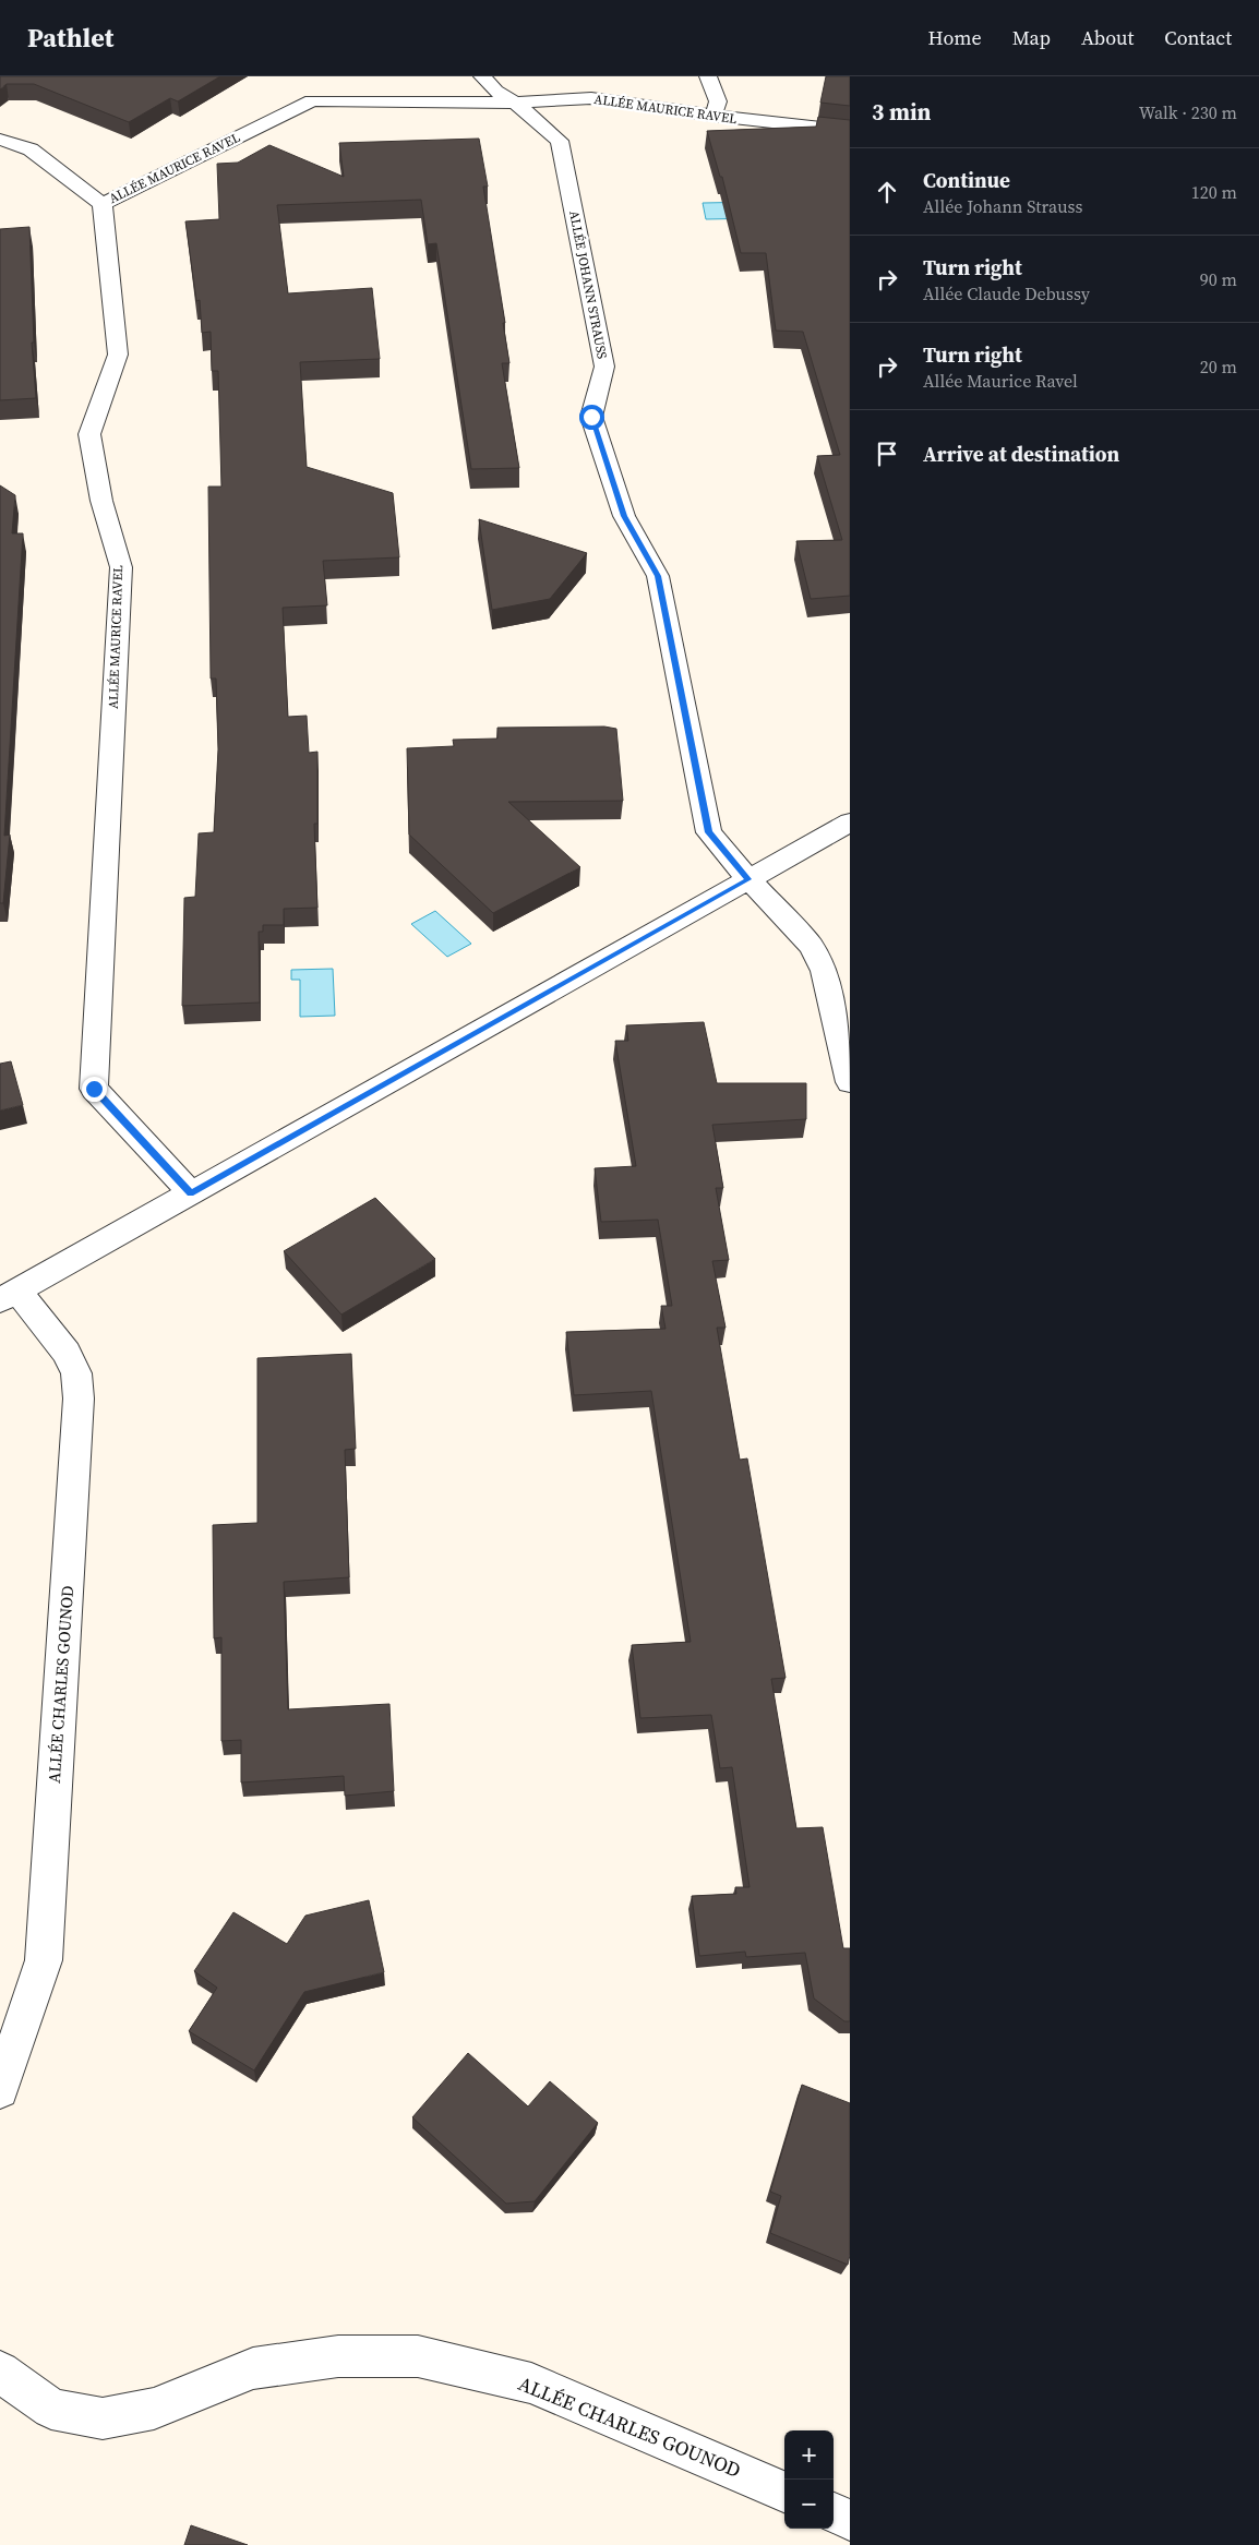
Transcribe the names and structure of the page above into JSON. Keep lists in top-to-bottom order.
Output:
{
  "streets": {
    "street": ["ALLÉE MAURICE RAVEL", "ALLÉE JOHANN STRAUSS", "ALLÉE CHARLES GOUNOD"]
  },
  "crossings": [
    ["ALLÉE MAURICE RAVEL", "ALLÉE JOHANN STRAUSS"]
  ],
  "page": {
    "header": "Pathlet",
    "nav": [
      "Home",
      "Map",
      "About",
      "Contact"
    ],
    "heading": ["3 min", "Walk · 230 m"],
    "list": [
      ["Continue", "Allée Johann Strauss", "120 m"],
      ["Turn right", "Allée Claude Debussy", "90 m"],
      ["Turn right", "Allée Maurice Ravel", "20 m"],
      "Arrive at destination"
    ],
    "map_buttons": ["+", "−"]
  }
}
